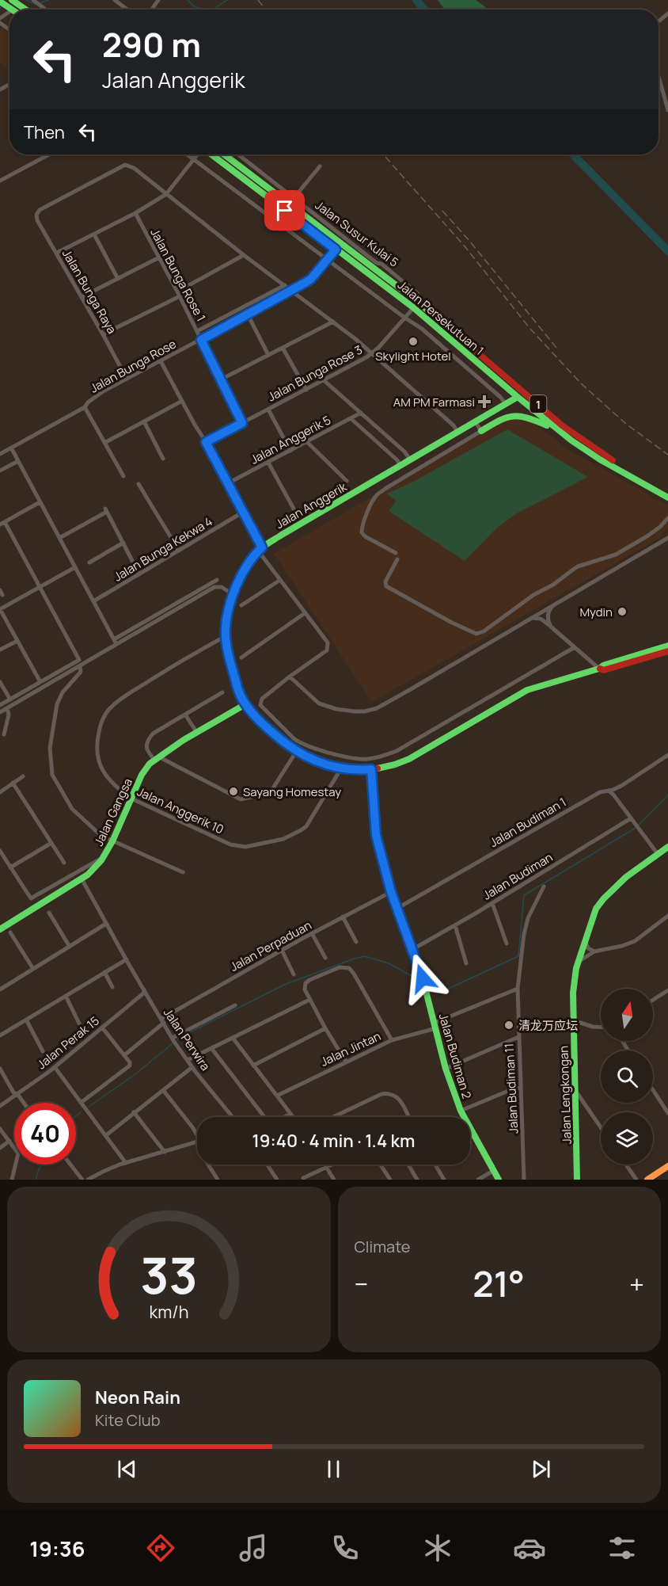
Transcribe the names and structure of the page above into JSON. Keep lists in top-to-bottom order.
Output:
{
  "streets": {
    "main road": [
      "Jalan Persekutuan 1",
      "1",
      "Jalan Anggerik",
      "Jalan Gangsa",
      "Jalan Budiman 2",
      "Jalan Lengkongan"
    ],
    "street": [
      "Jalan Susur Kulai 5",
      "Jalan Bunga Rose 1",
      "Jalan Bunga Raya",
      "Jalan Bunga Rose",
      "Jalan Bunga Rose 3",
      "Jalan Anggerik 5",
      "Jalan Bunga Kekwa 4",
      "Jalan Anggerik 10",
      "Jalan Budiman 1",
      "Jalan Budiman",
      "Jalan Perpaduan",
      "Jalan Perwira",
      "Jalan Perak 15",
      "Jalan Jintan",
      "Jalan Budiman 11"
    ]
  },
  "crossings": [
    ["Jalan Susur Kulai 5", "Jalan Persekutuan 1"],
    ["Jalan Susur Kulai 5", "Jalan Bunga Rose 3"],
    ["Jalan Bunga Rose 1", "Jalan Bunga Rose"],
    ["Jalan Bunga Rose 1", "Jalan Bunga Rose 3"],
    ["Jalan Bunga Raya", "Jalan Bunga Rose"],
    ["Jalan Persekutuan 1", "Jalan Bunga Rose"],
    ["Jalan Persekutuan 1", "Jalan Bunga Rose 3"],
    ["Jalan Persekutuan 1", "Jalan Anggerik"],
    ["Jalan Anggerik", "Jalan Anggerik 10"],
    ["Jalan Anggerik", "Jalan Gangsa"],
    ["Jalan Anggerik", "Jalan Budiman 2"],
    ["Jalan Anggerik 10", "Jalan Gangsa"],
    ["Jalan Gangsa", "Jalan Perwira"],
    ["Jalan Budiman 1", "Jalan Budiman 2"],
    ["Jalan Budiman", "Jalan Budiman 2"],
    ["Jalan Perpaduan", "Jalan Perwira"],
    ["Jalan Perpaduan", "Jalan Budiman 2"],
    ["Jalan Perwira", "Jalan Perak 15"],
    ["Jalan Jintan", "Jalan Budiman 2"],
    ["Jalan Jintan", "Jalan Budiman 11"]
  ],
  "places": {
    "other": [
      "Skylight Hotel",
      "Mydin",
      "Sayang Homestay",
      "清龙万应坛"
    ],
    "health": ["AM PM Farmasi"]
  },
  "north": "top",
  "page": {
    "turn": ["290 m", "Jalan Anggerik"],
    "then": "Then",
    "limit": "40",
    "trip": "19:40 · 4 min · 1.4 km",
    "tile": "Climate",
    "heat": ["−", "21°", "+"],
    "song": ["Neon Rain", "Kite Club"],
    "tabs": "19:36",
    "gauge": ["33", "km/h"]
  }
}
